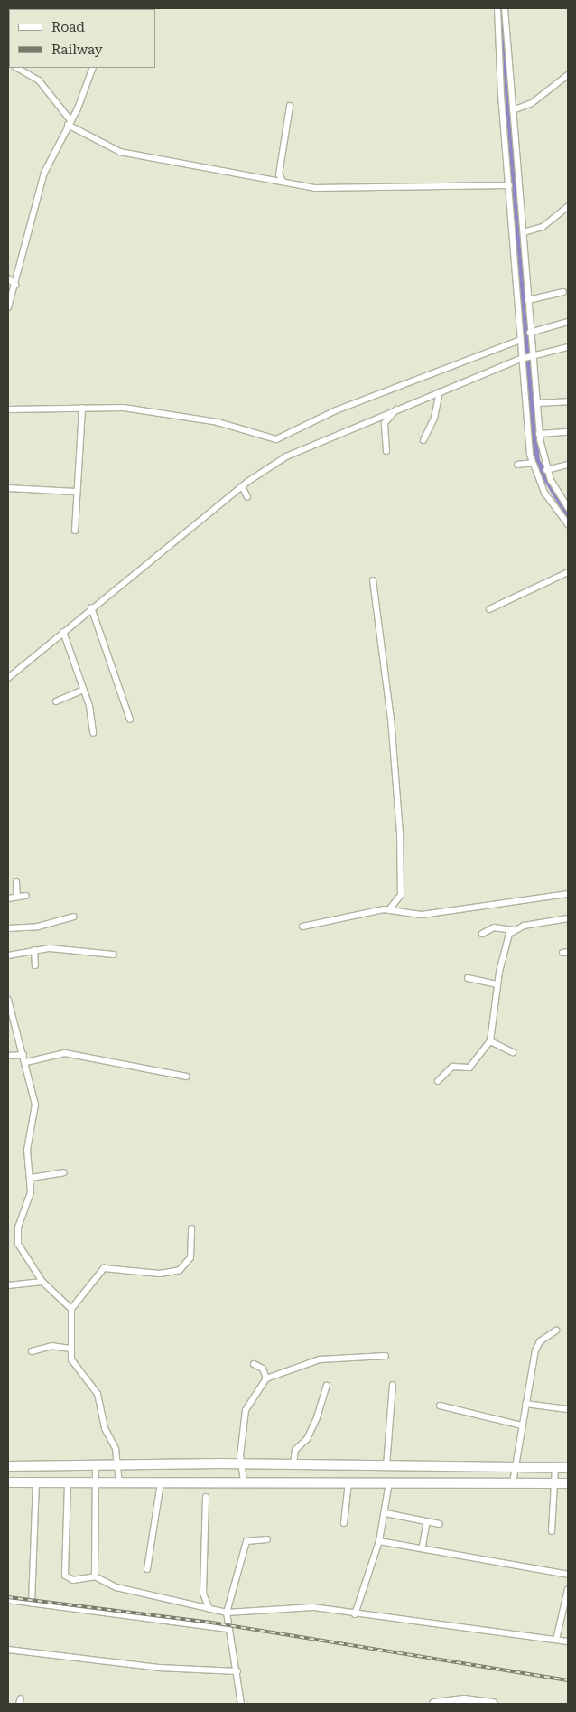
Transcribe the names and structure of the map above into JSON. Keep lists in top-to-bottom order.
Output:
{
  "legend": ["Road", "Railway"]
}
